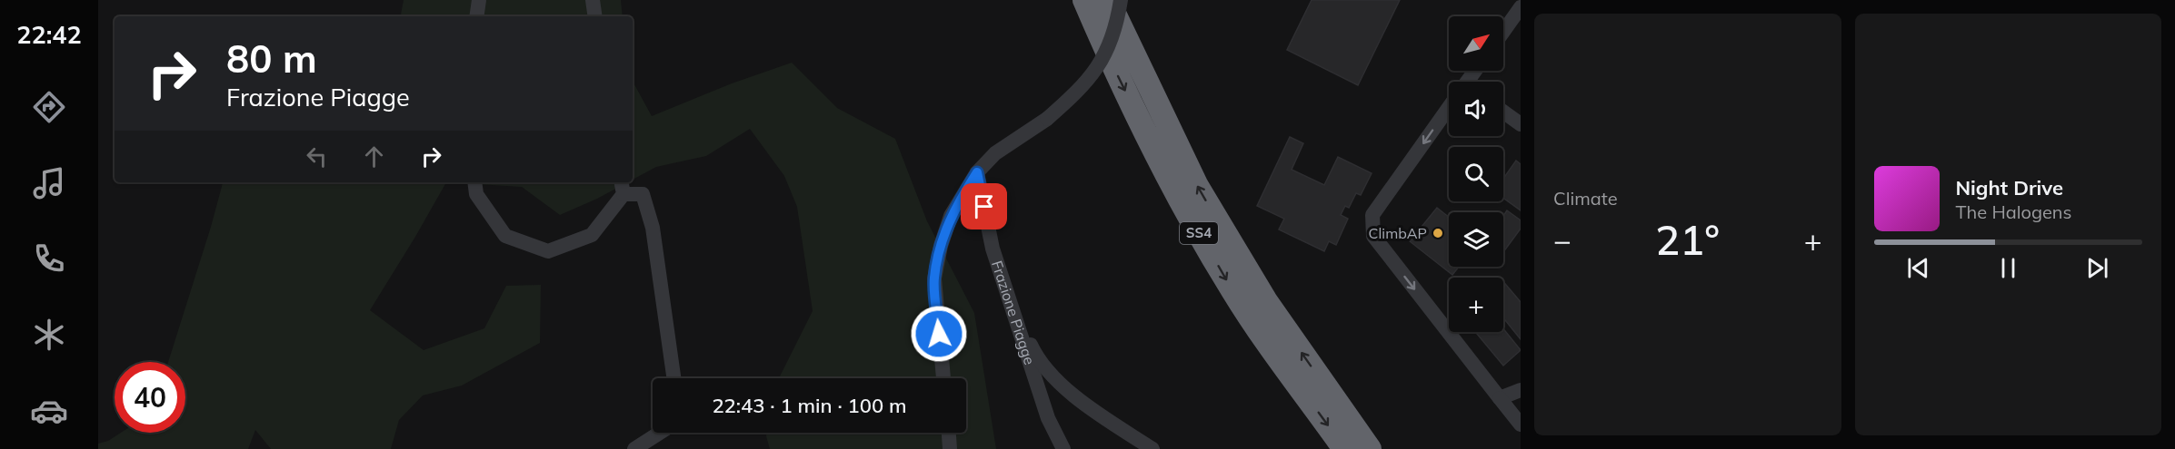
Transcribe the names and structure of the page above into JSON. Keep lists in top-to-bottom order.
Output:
{
  "streets": {
    "highway": ["SS4"],
    "street": ["Frazione Piagge"]
  },
  "places": ["ClimbAP"],
  "north": "top right",
  "page": {
    "tabs": "22:42",
    "tile": "Climate",
    "map_buttons": "+",
    "turn": ["80 m", "Frazione Piagge"],
    "song": ["Night Drive", "The Halogens"],
    "heat": ["−", "21°", "+"],
    "limit": "40",
    "trip": "22:43 · 1 min · 100 m"
  }
}
